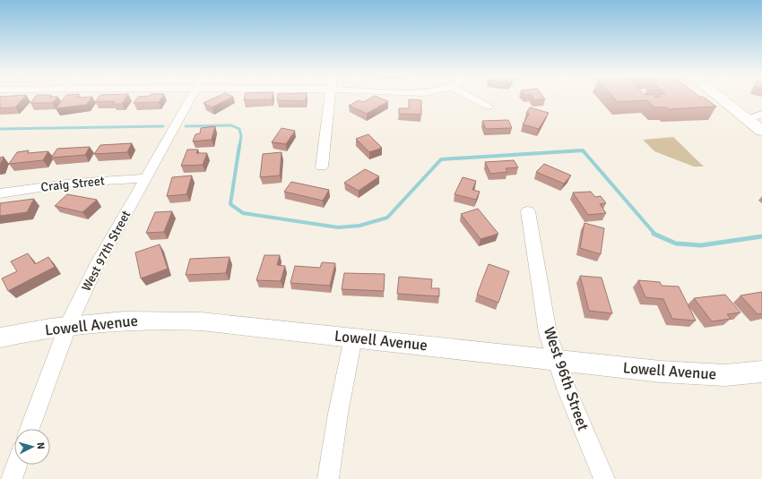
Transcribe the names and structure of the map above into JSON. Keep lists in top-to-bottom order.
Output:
{
  "streets": {
    "street": [
      "Craig Street",
      "West 97th Street",
      "Lowell Avenue",
      "West 96th Street"
    ]
  },
  "crossings": [
    ["Craig Street", "West 97th Street"],
    ["West 97th Street", "Lowell Avenue"],
    ["Lowell Avenue", "West 96th Street"]
  ],
  "north": "right"
}
